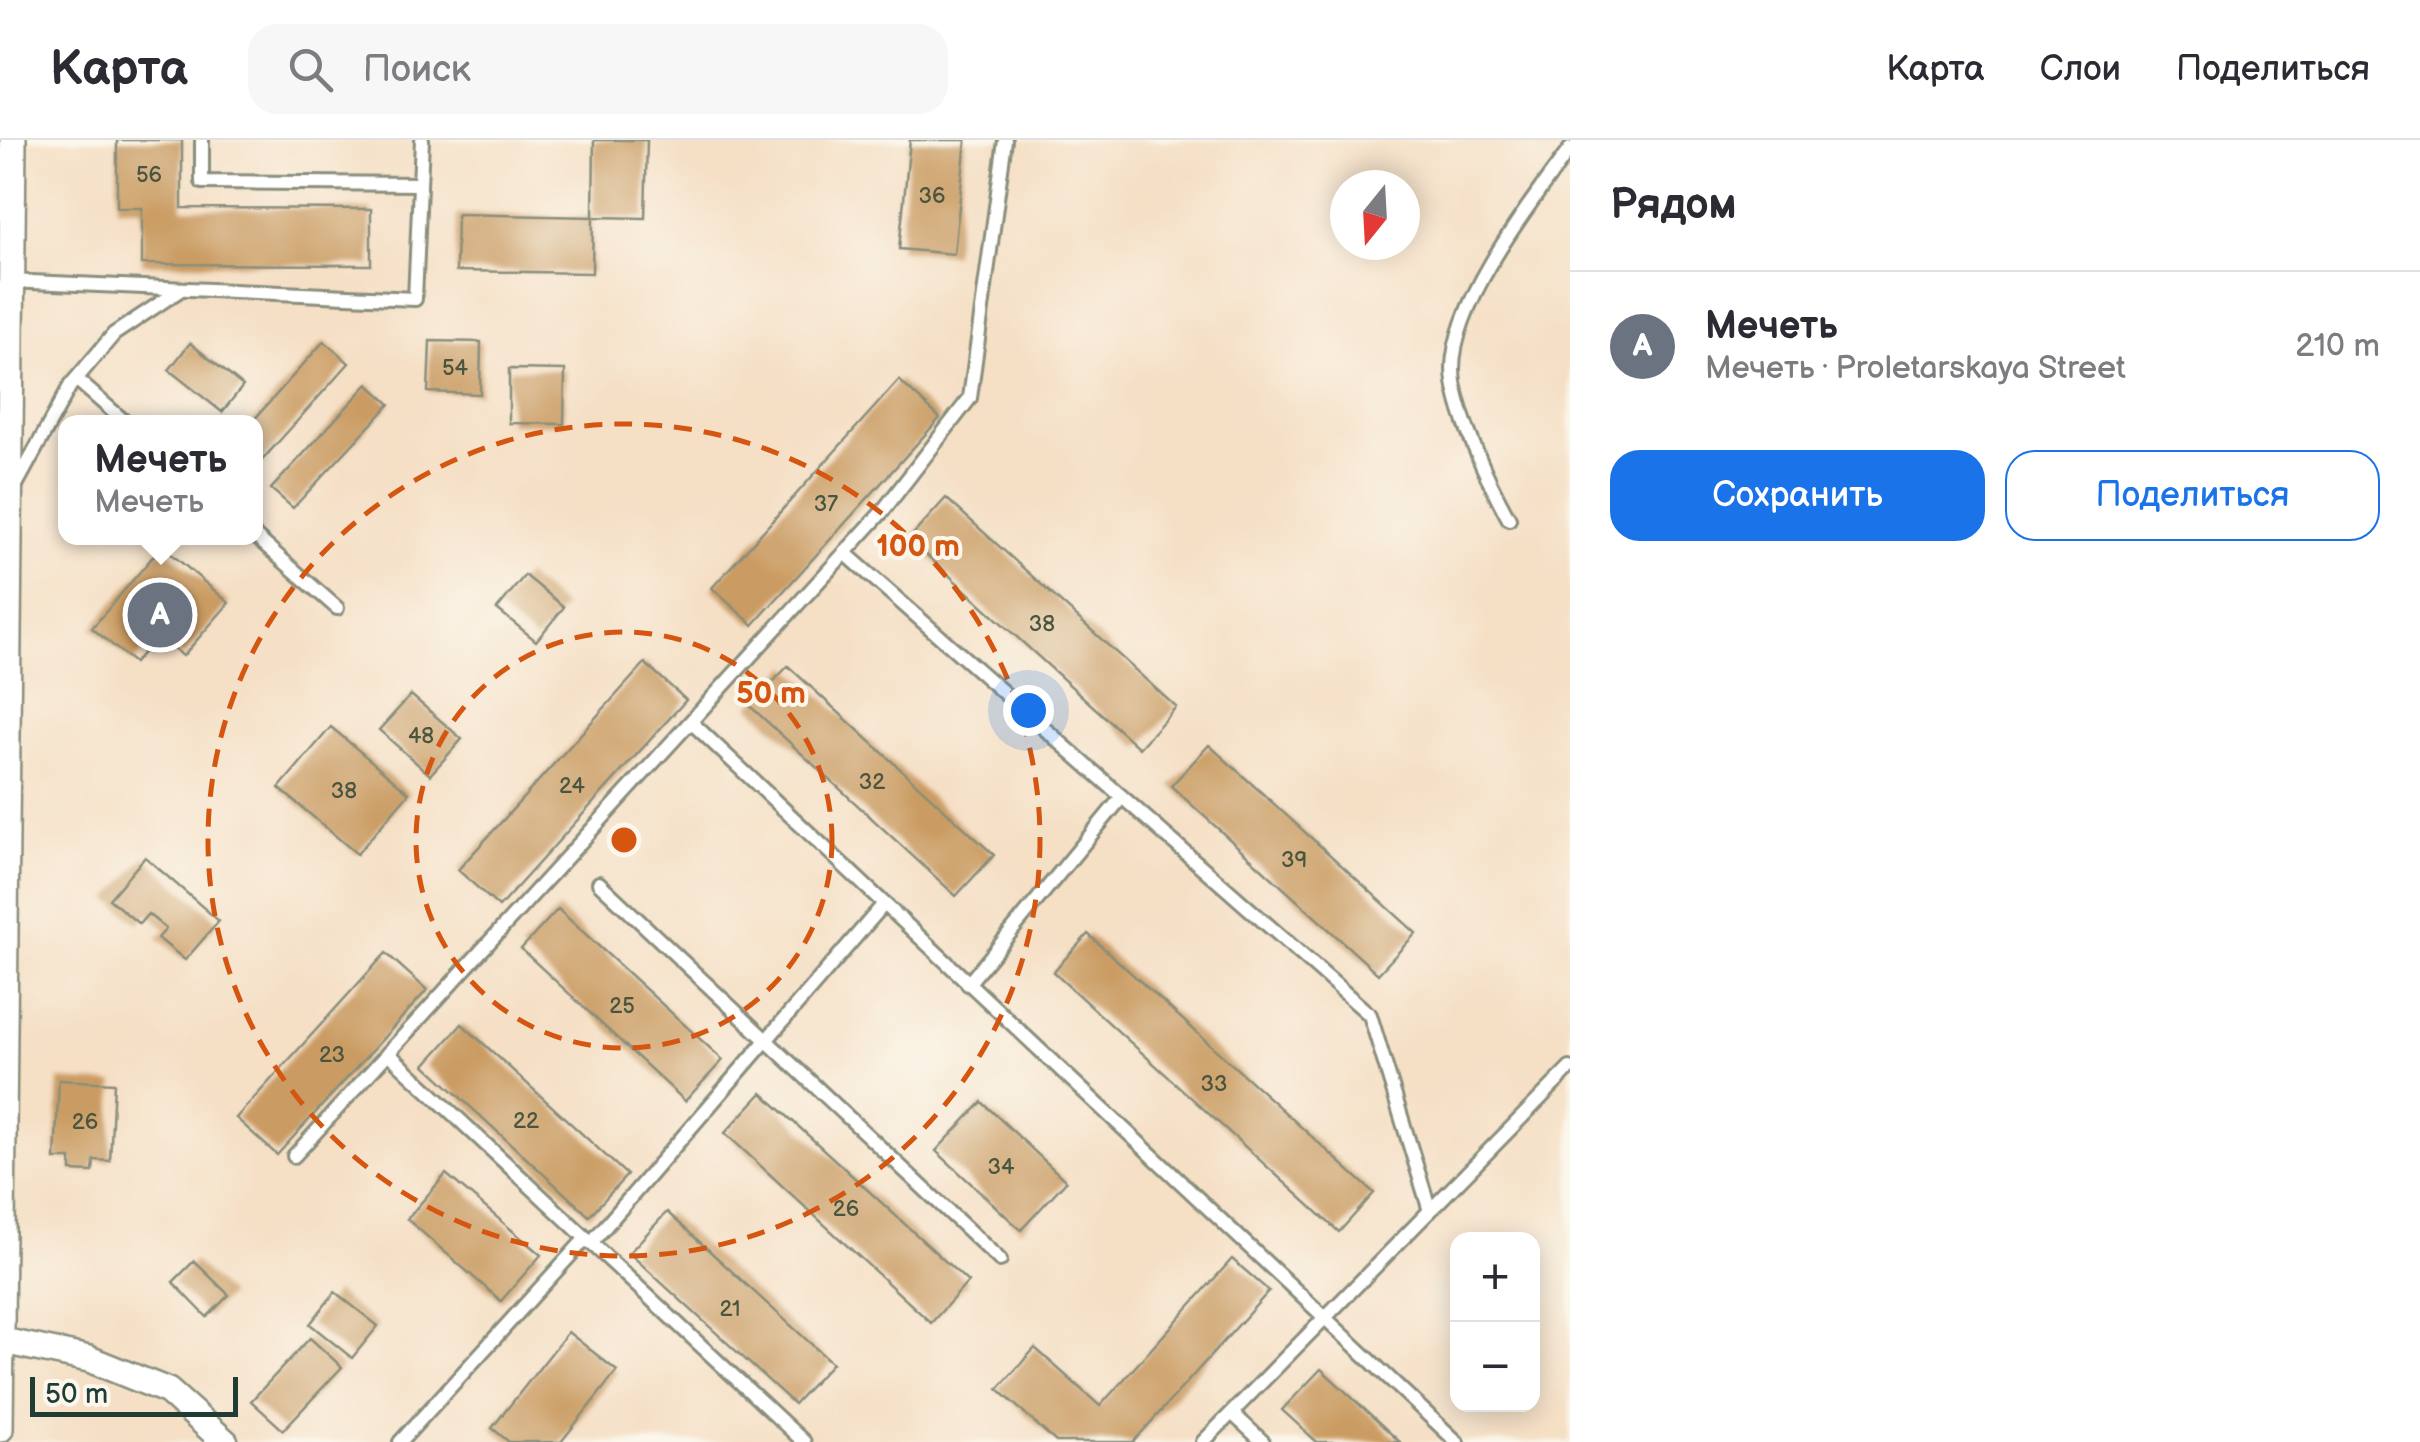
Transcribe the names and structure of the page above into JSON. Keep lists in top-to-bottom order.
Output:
{
  "house_numbers": [
    "56",
    "36",
    "54",
    "37",
    "38",
    "48",
    "32",
    "24",
    "38",
    "39",
    "25",
    "23",
    "33",
    "22",
    "26",
    "34",
    "26",
    "21"
  ],
  "scale_bar": "50 m",
  "north": "bottom",
  "page": {
    "header": "Карта",
    "search": "Поиск",
    "nav": ["Карта", "Слои", "Поделиться"],
    "heading": "Рядом",
    "list": [
      {
        "mark": "A",
        "name": "Мечеть",
        "note": "Мечеть · Proletarskaya Street",
        "value": "210 m"
      }
    ],
    "popup": ["Мечеть", "Мечеть"],
    "buttons": ["Сохранить", "Поделиться"],
    "pins": "A",
    "map_buttons": ["+", "−"],
    "scale": "50 m"
  },
  "rings": ["100 m", "50 m"]
}
